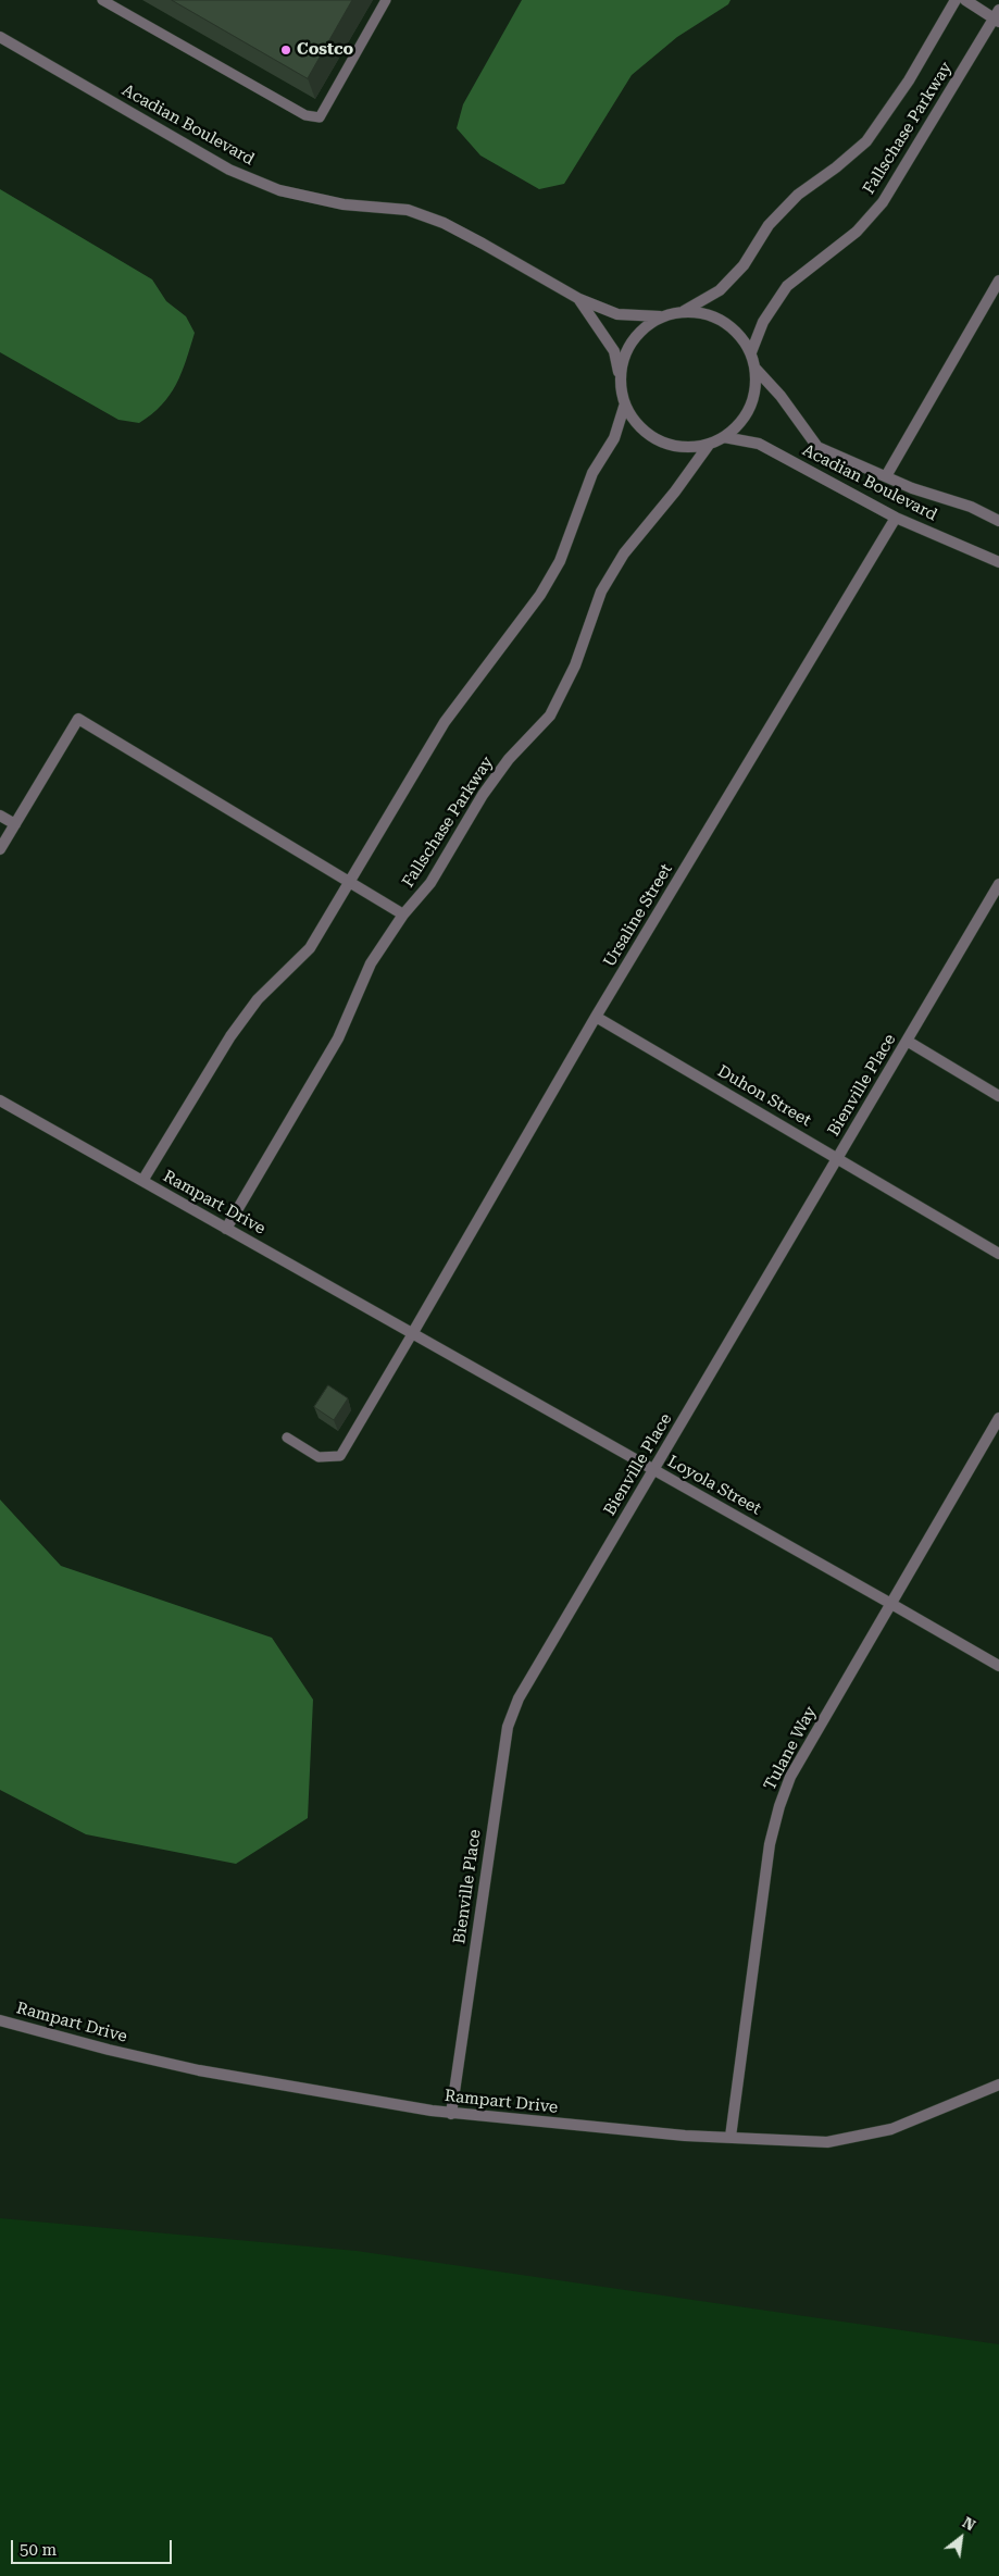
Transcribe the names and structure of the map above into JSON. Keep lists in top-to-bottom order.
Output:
{
  "streets": {
    "street": [
      "Acadian Boulevard",
      "Fallschase Parkway",
      "Ursaline Street",
      "Bienville Place",
      "Duhon Street",
      "Rampart Drive",
      "Loyola Street",
      "Tulane Way"
    ]
  },
  "crossings": [
    ["Acadian Boulevard", "Fallschase Parkway"],
    ["Acadian Boulevard", "Ursaline Street"],
    ["Fallschase Parkway", "Rampart Drive"],
    ["Ursaline Street", "Duhon Street"],
    ["Ursaline Street", "Rampart Drive"],
    ["Ursaline Street", "Loyola Street"],
    ["Bienville Place", "Duhon Street"],
    ["Bienville Place", "Rampart Drive"],
    ["Bienville Place", "Loyola Street"],
    ["Rampart Drive", "Loyola Street"],
    ["Rampart Drive", "Tulane Way"],
    ["Loyola Street", "Tulane Way"]
  ],
  "places": ["Costco"],
  "scale_bar": "50 m",
  "north": "top right"
}
